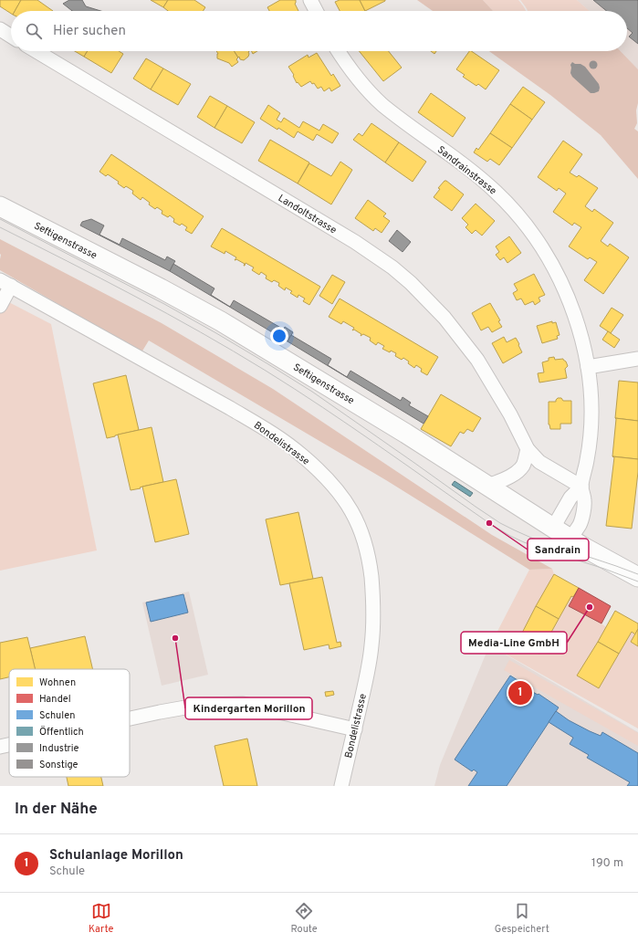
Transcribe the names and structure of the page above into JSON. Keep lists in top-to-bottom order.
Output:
{
  "streets": {
    "main road": ["Seftigenstrasse"],
    "street": ["Sandrainstrasse", "Landoltstrasse", "Bondelistrasse"]
  },
  "crossings": [
    ["Sandrainstrasse", "Landoltstrasse"],
    ["Sandrainstrasse", "Seftigenstrasse"]
  ],
  "places": ["Sandrain", "Media-Line GmbH", "Kindergarten Morillon"],
  "legend": [
    "Wohnen",
    "Handel",
    "Schulen",
    "Öffentlich",
    "Industrie",
    "Sonstige"
  ],
  "page": {
    "search": "Hier suchen",
    "pins": "1",
    "heading": "In der Nähe",
    "list": [
      {
        "mark": "1",
        "name": "Schulanlage Morillon",
        "note": "Schule",
        "value": "190 m"
      }
    ],
    "nav": ["Karte", "Route", "Gespeichert"]
  }
}
